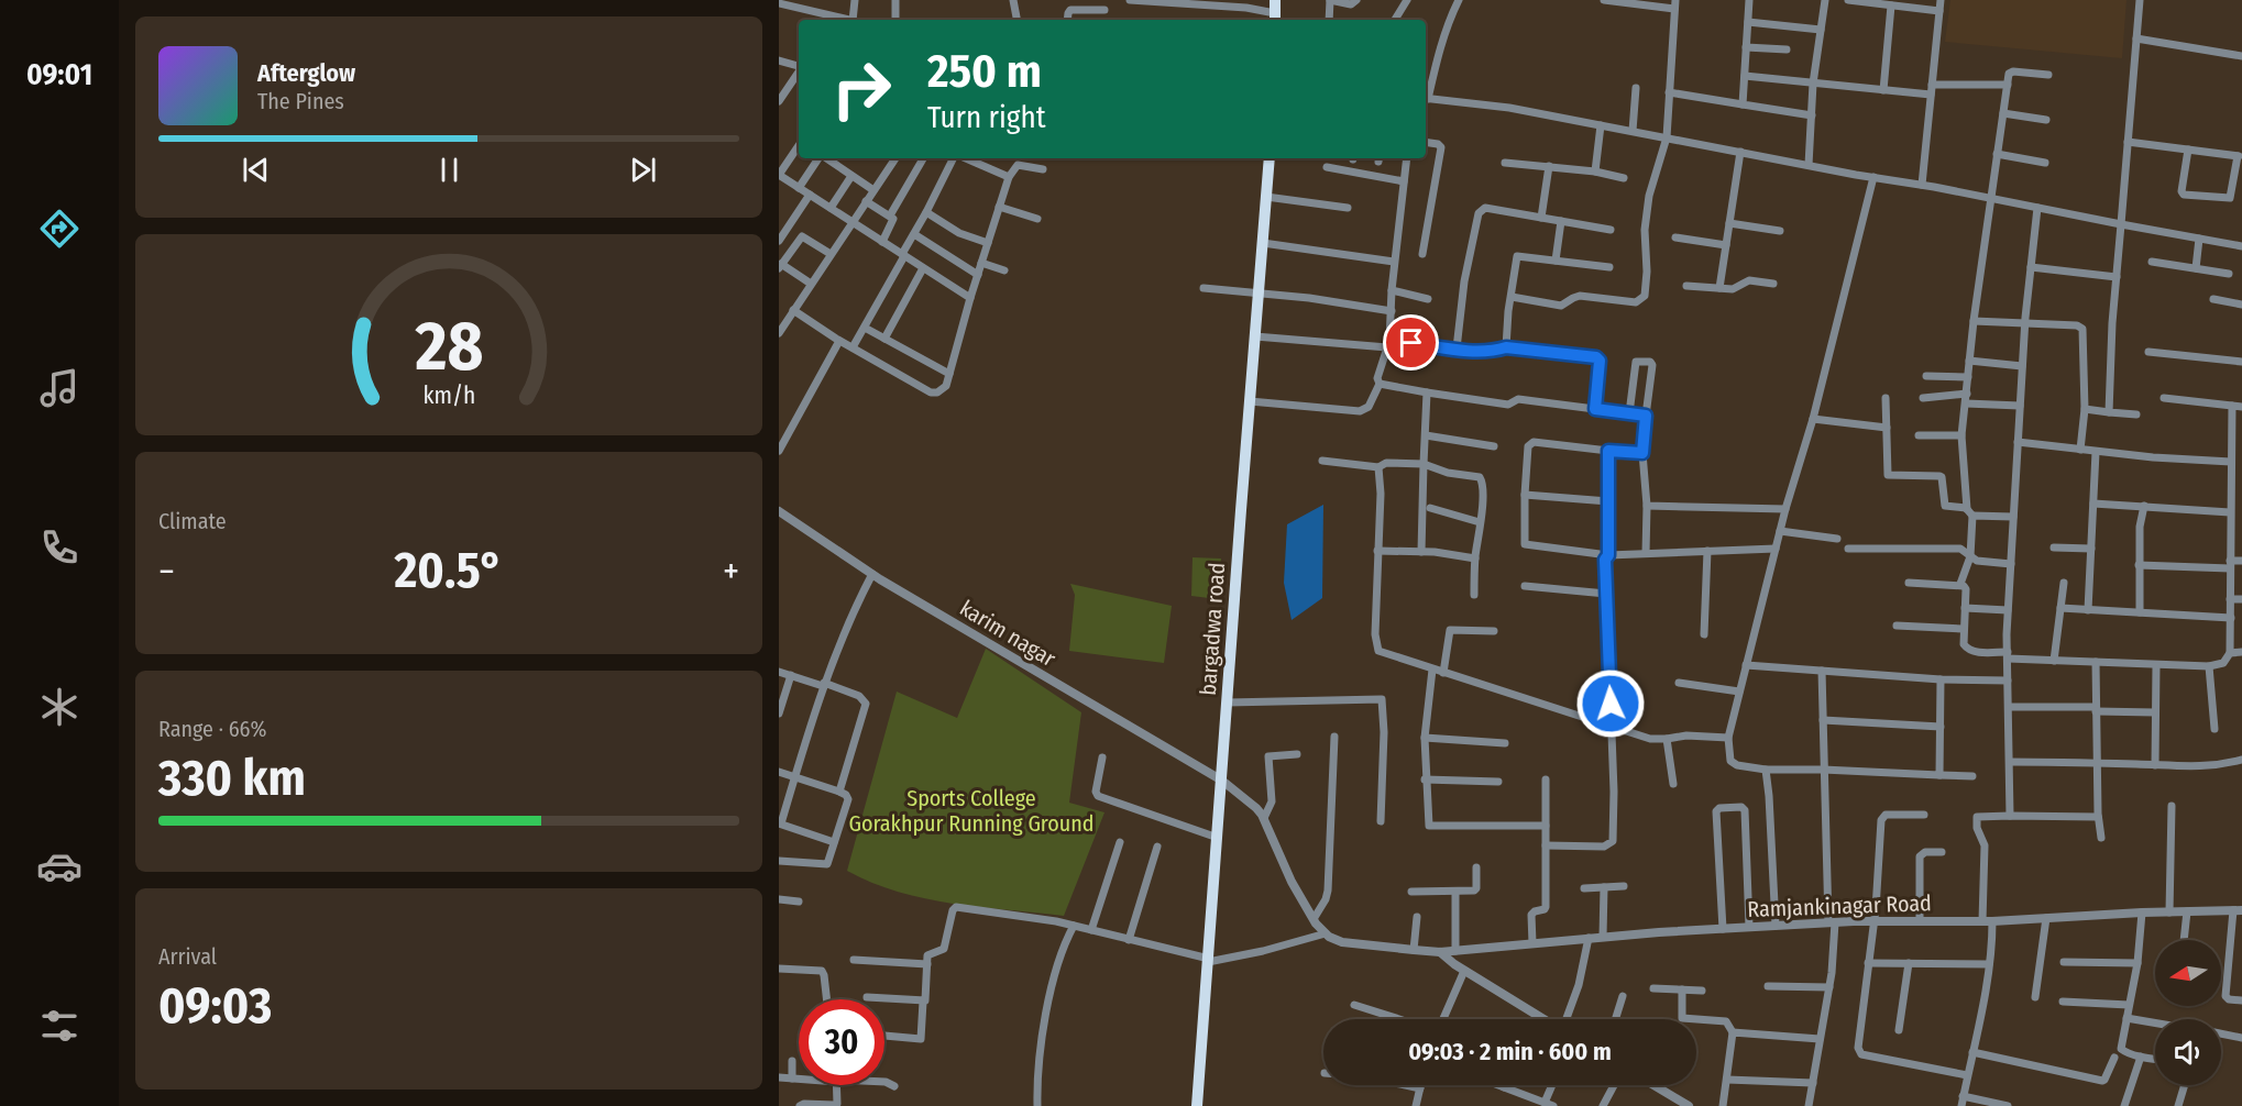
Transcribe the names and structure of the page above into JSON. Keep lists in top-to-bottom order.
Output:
{
  "streets": {
    "main road": ["bargadwa road"],
    "street": ["karim nagar", "Ramjankinagar Road"]
  },
  "crossings": [
    ["bargadwa road", "karim nagar"]
  ],
  "parks": ["Sports College Gorakhpur Running Ground"],
  "north": "left",
  "page": {
    "tabs": "09:01",
    "turn": ["250 m", "Turn right"],
    "song": ["Afterglow", "The Pines"],
    "tile": [
      "Climate",
      ["Range · 66%", "330 km"],
      ["Arrival", "09:03"]
    ],
    "heat": ["−", "20.5°", "+"],
    "limit": "30",
    "trip": "09:03 · 2 min · 600 m",
    "gauge": ["28", "km/h"]
  }
}
